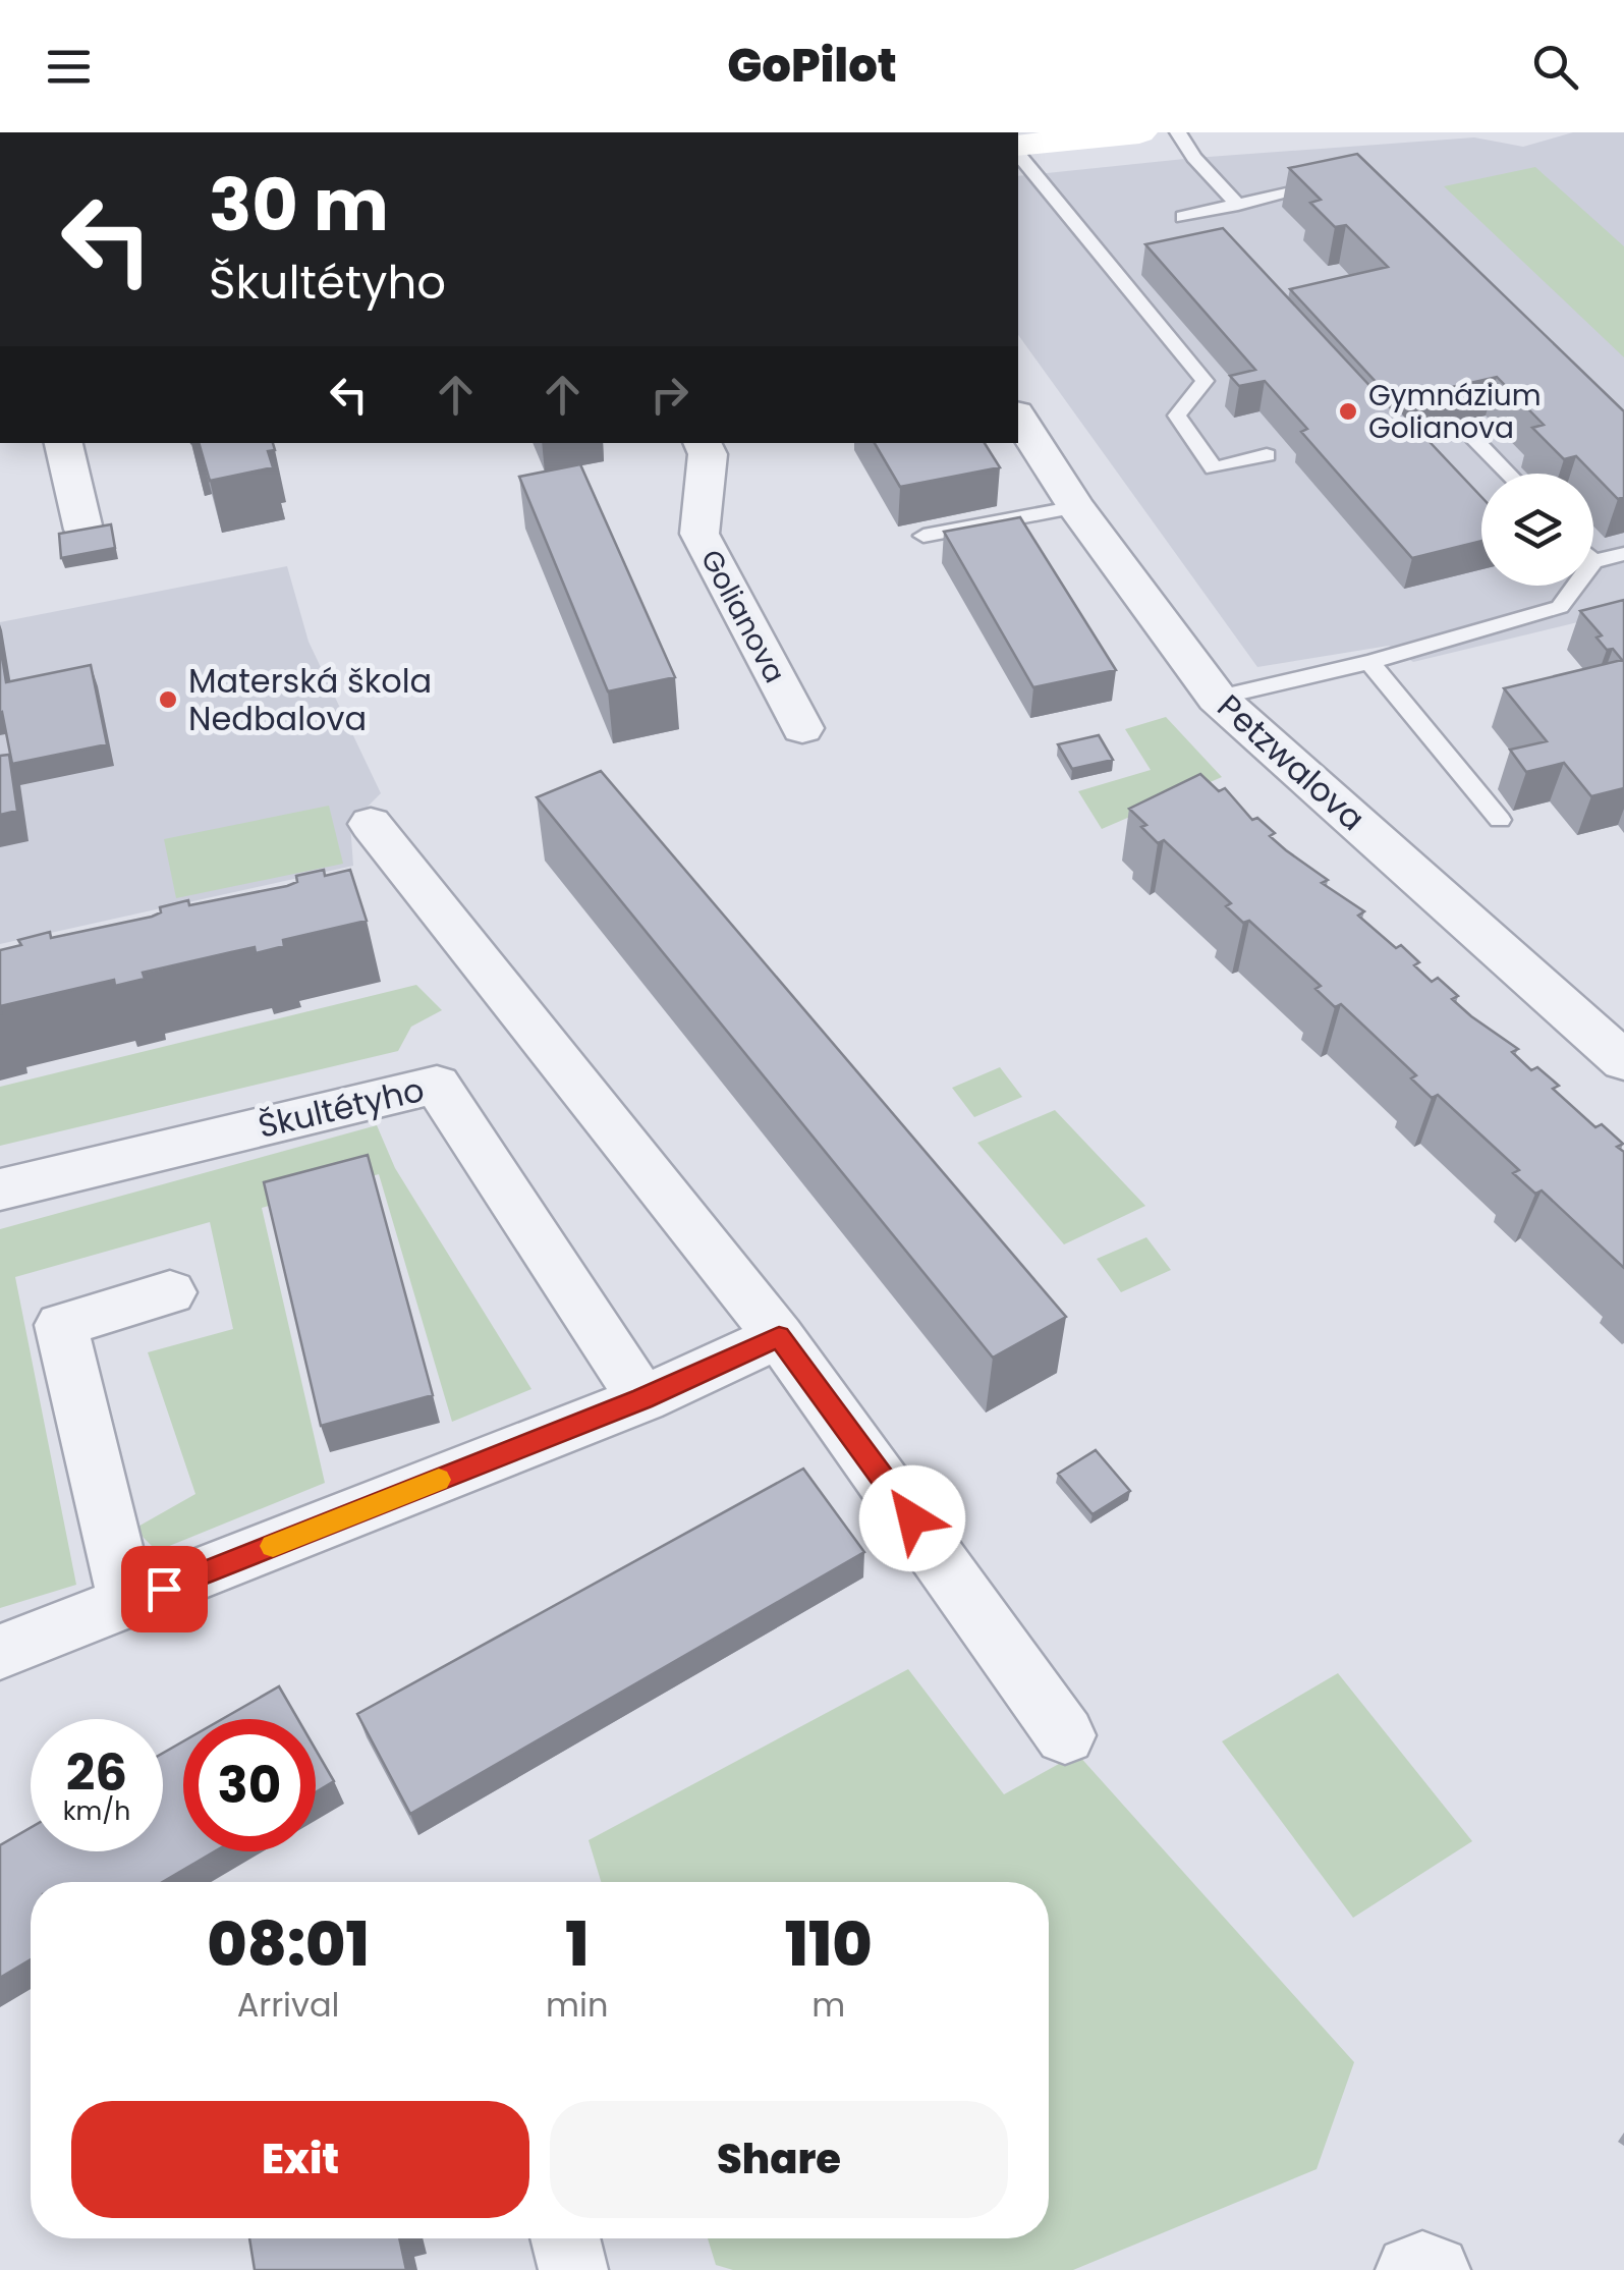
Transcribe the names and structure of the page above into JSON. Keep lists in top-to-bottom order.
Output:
{
  "streets": {
    "street": ["Golianova", "Petzwalova", "Škultétyho"]
  },
  "places": ["Gymnázium Golianova", "Materská škola Nedbalova"],
  "page": {
    "header": "GoPilot",
    "turn": ["30 m", "Škultétyho"],
    "speed": "26 km/h",
    "limit": "30",
    "eta": [
      "08:01",
      "Arrival",
      "1",
      "min",
      "110",
      "m"
    ],
    "buttons": ["Exit", "Share"]
  }
}
